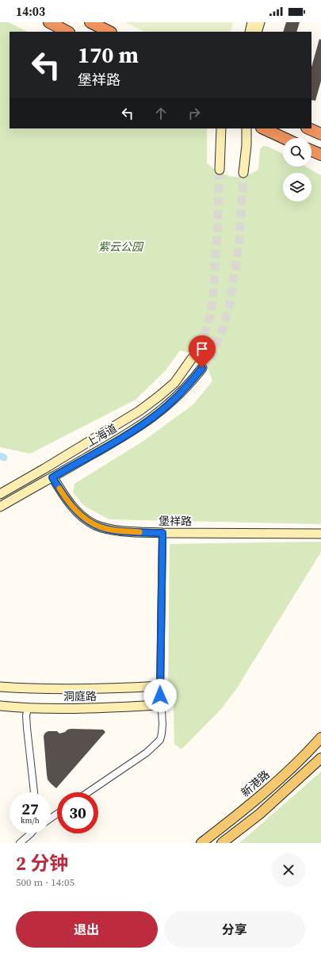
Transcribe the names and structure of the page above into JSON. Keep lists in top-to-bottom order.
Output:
{
  "streets": {
    "main road": ["新港路"],
    "street": ["上海道", "堡祥路", "洞庭路"]
  },
  "crossings": [
    ["上海道", "堡祥路"]
  ],
  "parks": ["紫云公园"],
  "page": {
    "status": "14:03",
    "turn": ["170 m", "堡祥路"],
    "speed": "27 km/h",
    "limit": "30",
    "heading": ["2 分钟", "500 m · 14:05"],
    "buttons": ["退出", "分享"]
  }
}
